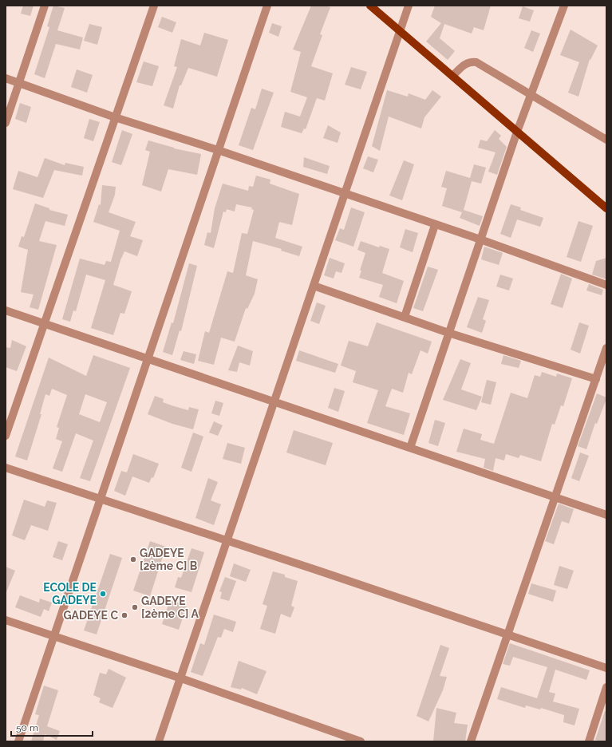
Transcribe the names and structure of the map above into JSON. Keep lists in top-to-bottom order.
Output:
{
  "places": [
    "GADEYE [2ème C] B",
    "ECOLE DE GADEYE",
    "GADEYE [2ème C] A",
    "GADEYE C"
  ],
  "scale_bar": "50 m"
}
